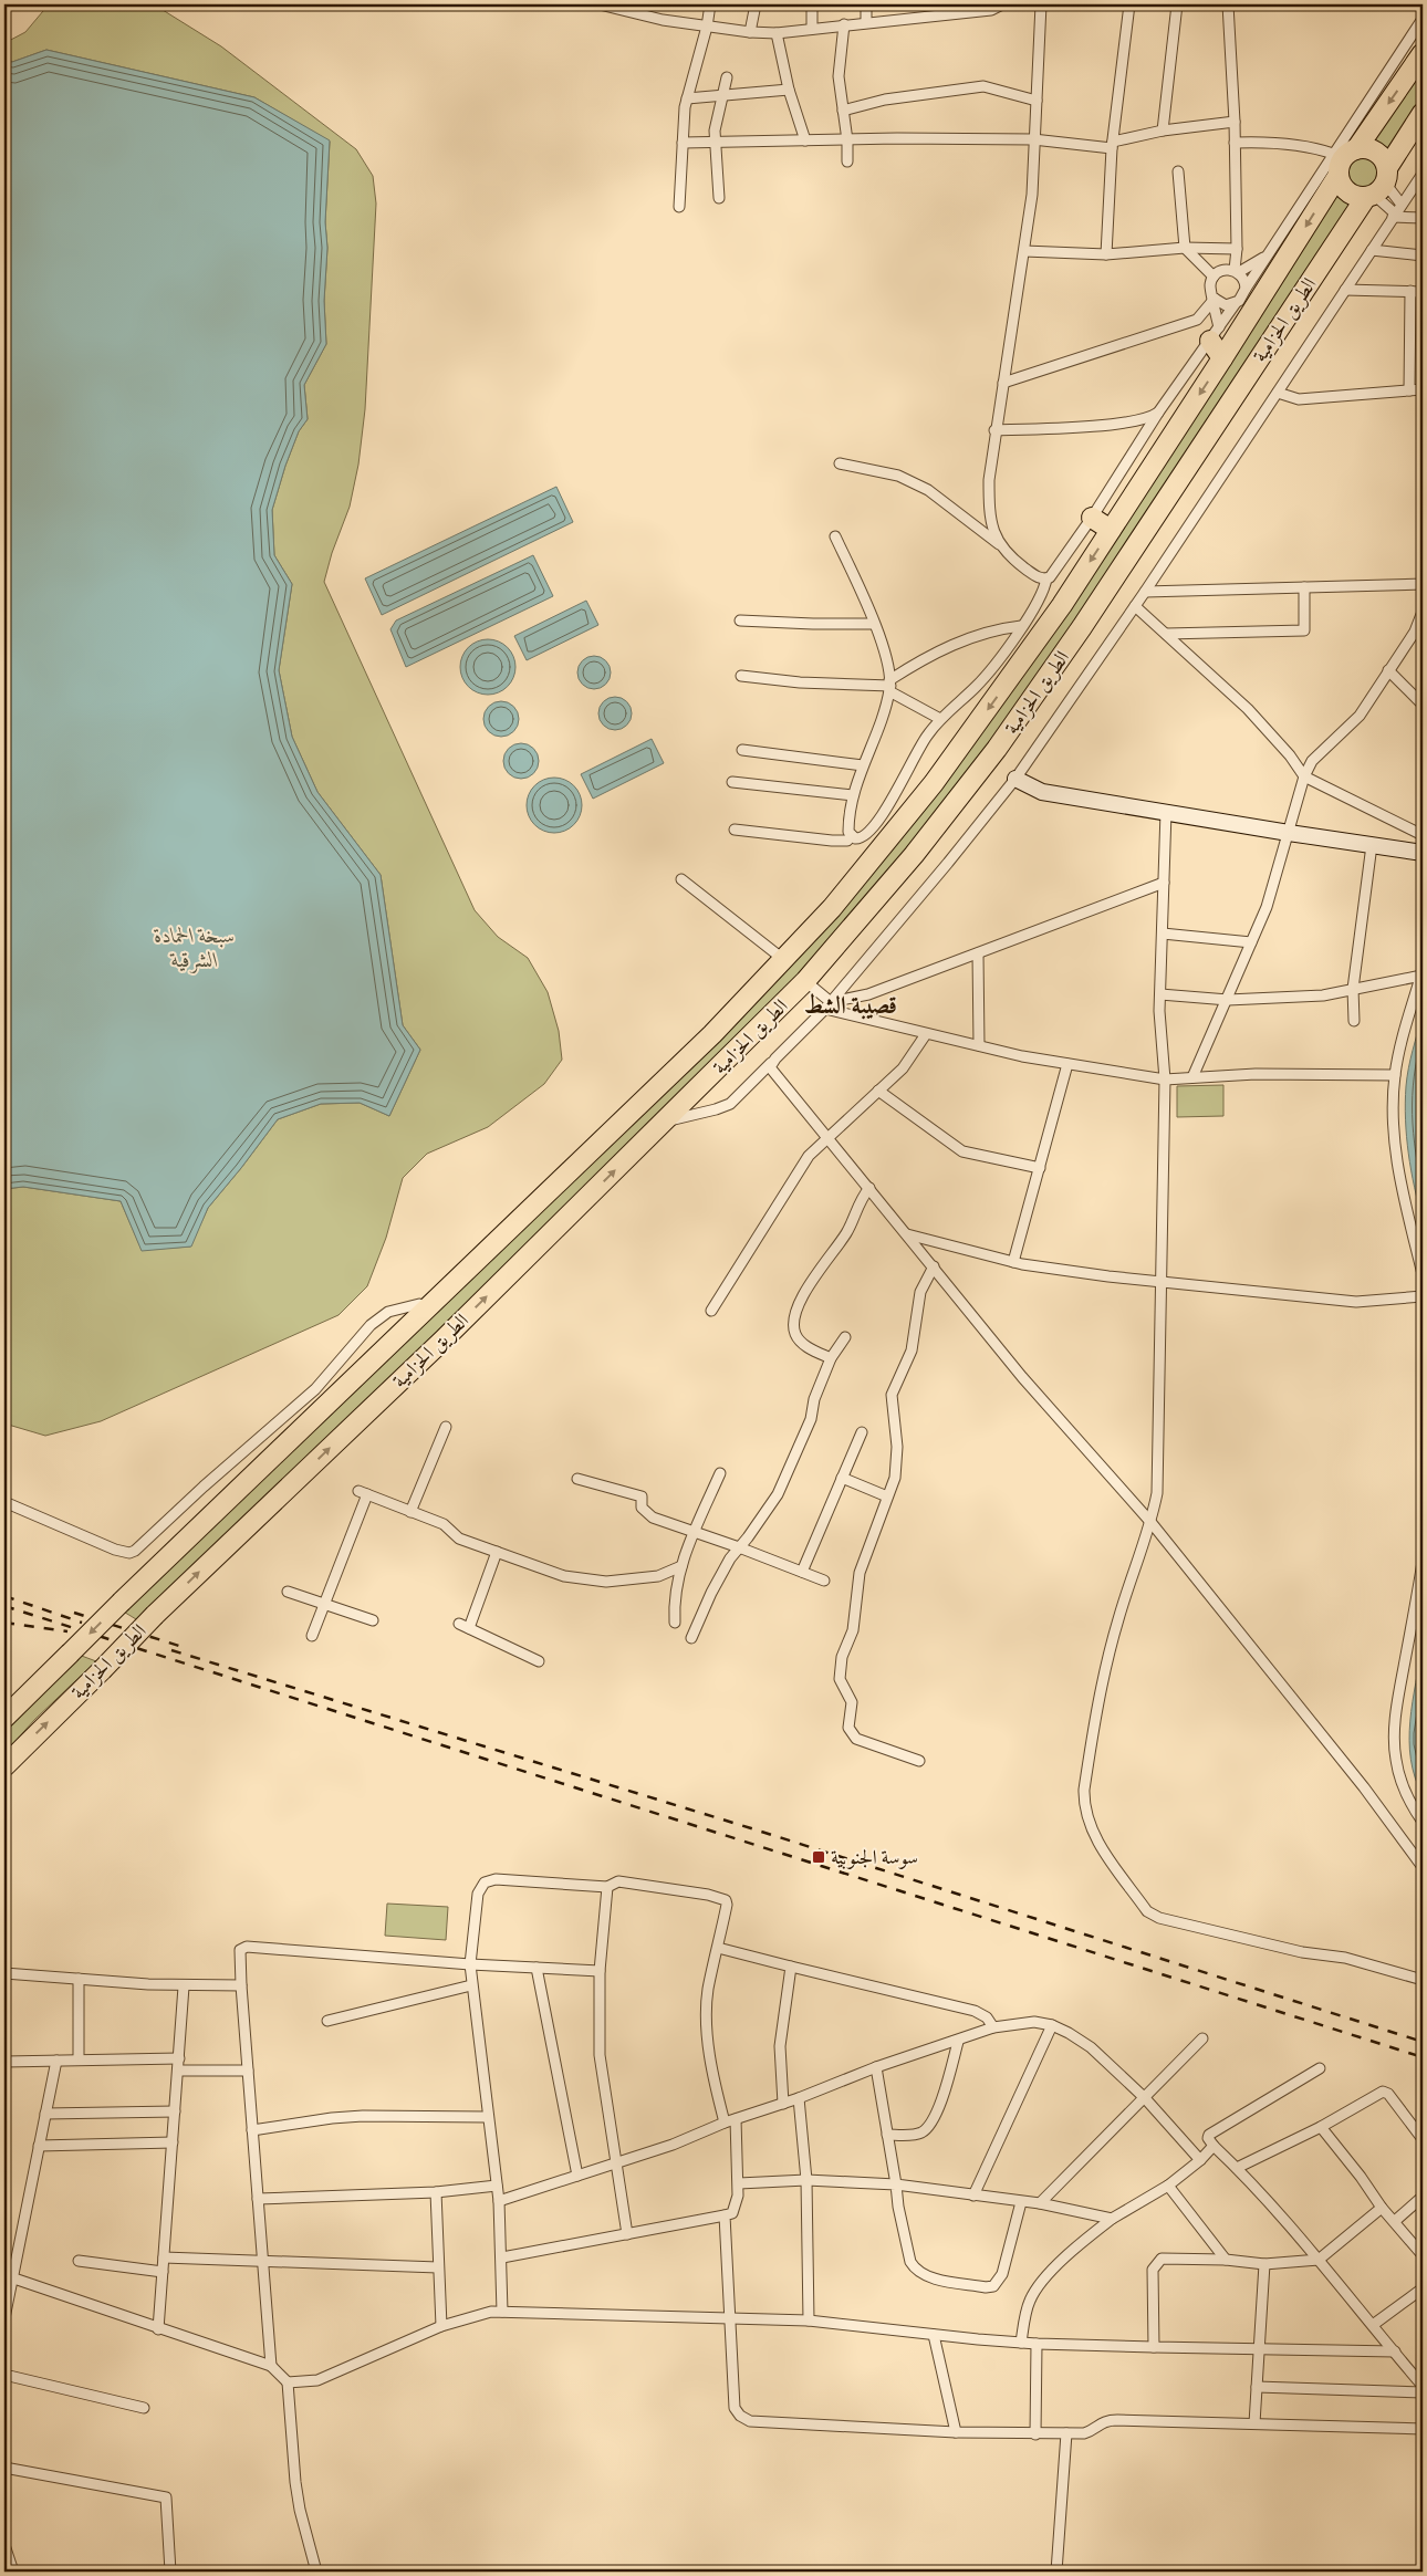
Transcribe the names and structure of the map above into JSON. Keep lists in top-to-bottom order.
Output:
{
  "streets": {
    "highway": ["الطريق الحزامية"]
  },
  "districts": ["قصيبة الشط"],
  "water": ["سبخة الحمادة الشرقية"],
  "places": {
    "transit": ["سوسة الجنوبية"]
  }
}
